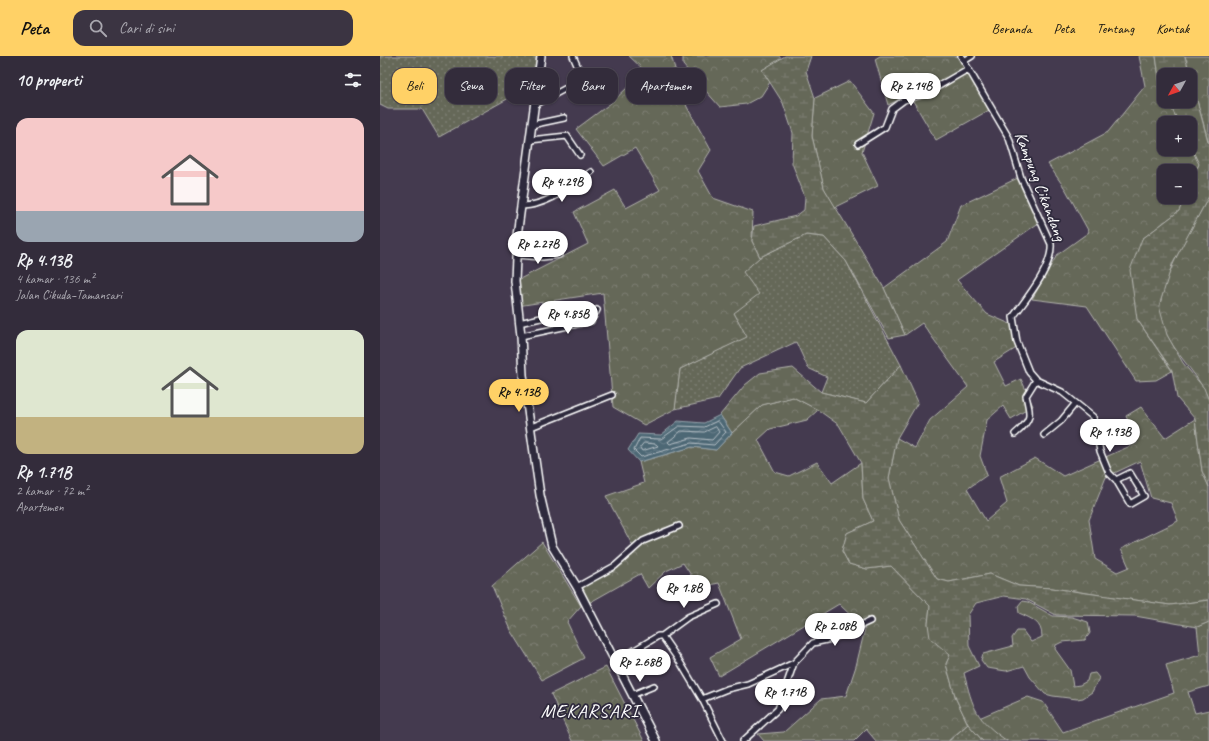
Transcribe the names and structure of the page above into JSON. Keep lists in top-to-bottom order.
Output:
{
  "streets": {
    "street": ["Kampung Cikandang"]
  },
  "districts": ["MEKARSARI"],
  "north": "bottom left",
  "page": {
    "header": "Peta",
    "search": "Cari di sini",
    "nav": [
      "Beranda",
      "Peta",
      "Tentang",
      "Kontak"
    ],
    "heading": "10 properti",
    "map_buttons": ["+", "−"],
    "chip": [
      "Beli",
      "Sewa",
      "Filter",
      "Baru",
      "Apartemen"
    ],
    "price": [
      "Rp 2.14B",
      "Rp 4.29B",
      "Rp 2.27B",
      "Rp 4.85B",
      "Rp 4.13B",
      "Rp 1.93B",
      "Rp 1.8B",
      "Rp 2.08B",
      "Rp 2.68B",
      "Rp 1.71B"
    ],
    "list": [
      {
        "name": "Rp 4.13B",
        "note": "4 kamar · 136 m² · Jalan Cikuda–Tamansari"
      },
      {
        "name": "Rp 1.71B",
        "note": "2 kamar · 72 m² · Apartemen"
      }
    ]
  }
}
